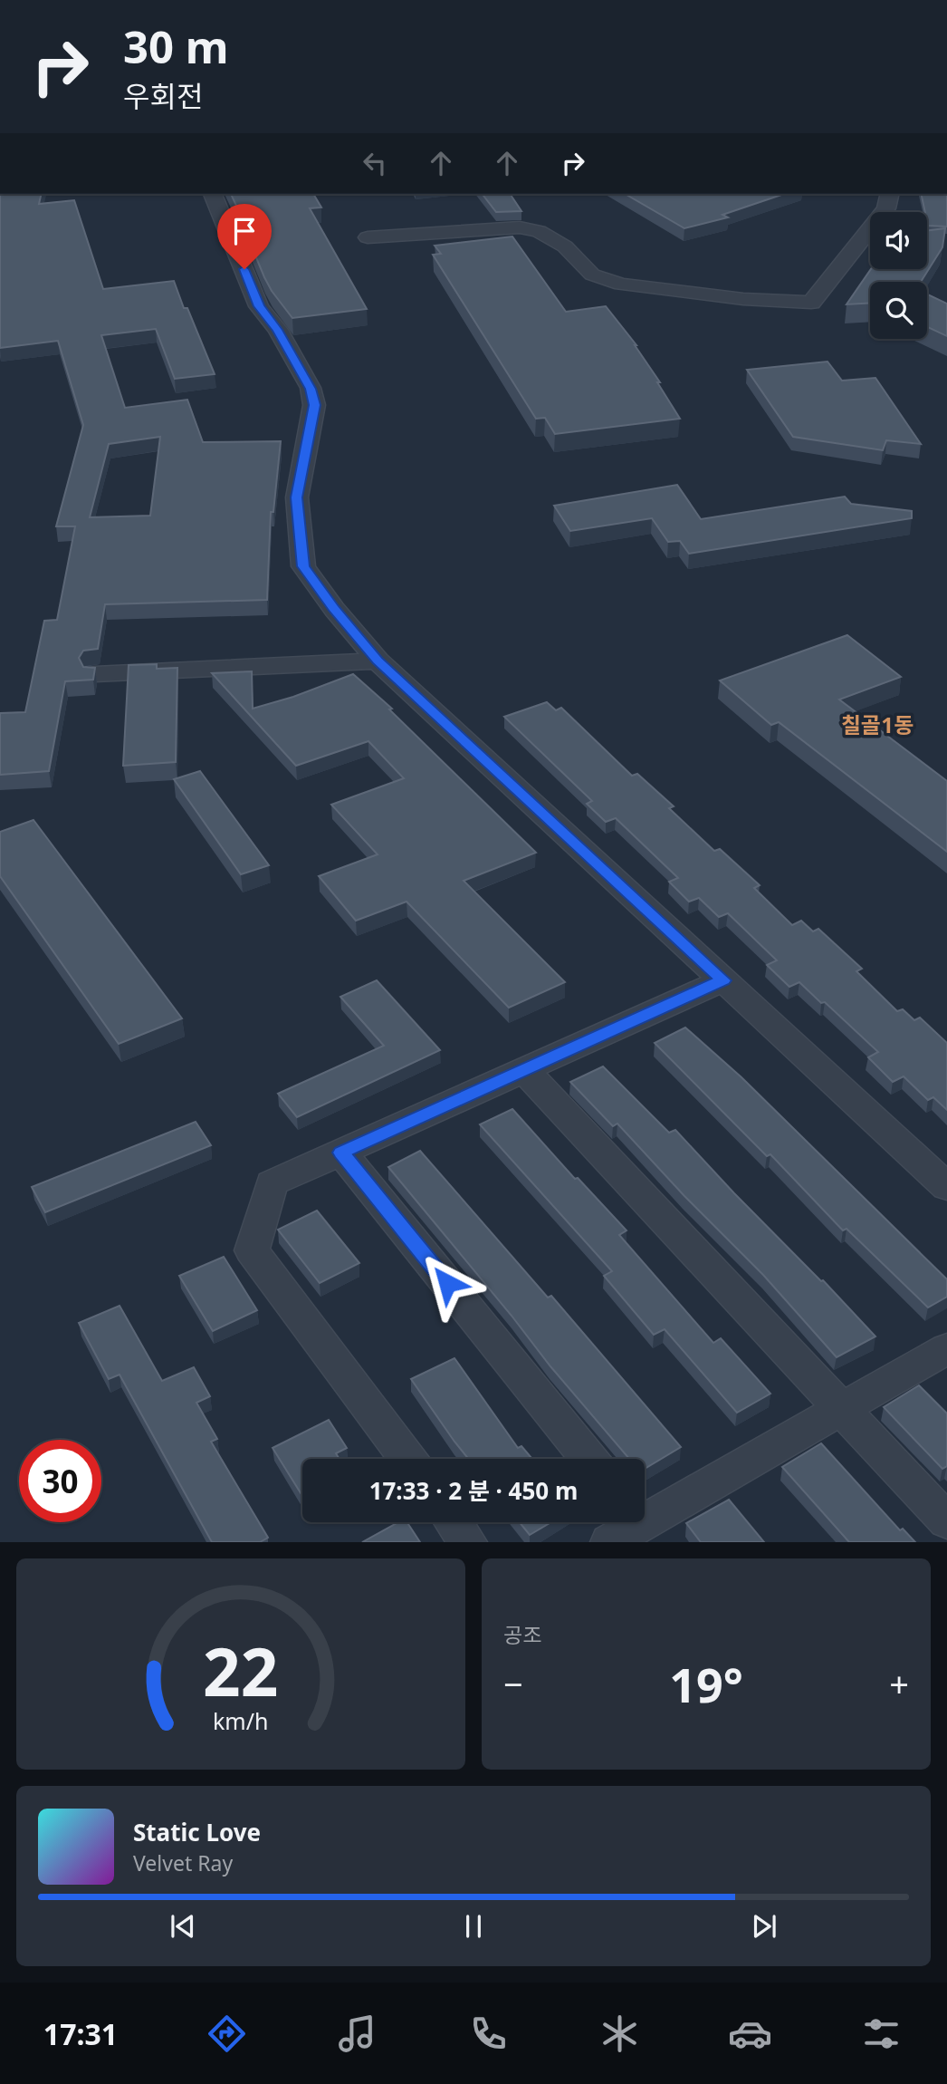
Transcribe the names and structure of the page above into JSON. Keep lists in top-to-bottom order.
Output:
{
  "districts": ["칠골1동"],
  "page": {
    "turn": ["30 m", "우회전"],
    "limit": "30",
    "trip": "17:33 · 2 분 · 450 m",
    "tile": "공조",
    "heat": ["−", "19°", "+"],
    "song": ["Static Love", "Velvet Ray"],
    "tabs": "17:31",
    "gauge": ["22", "km/h"]
  }
}
